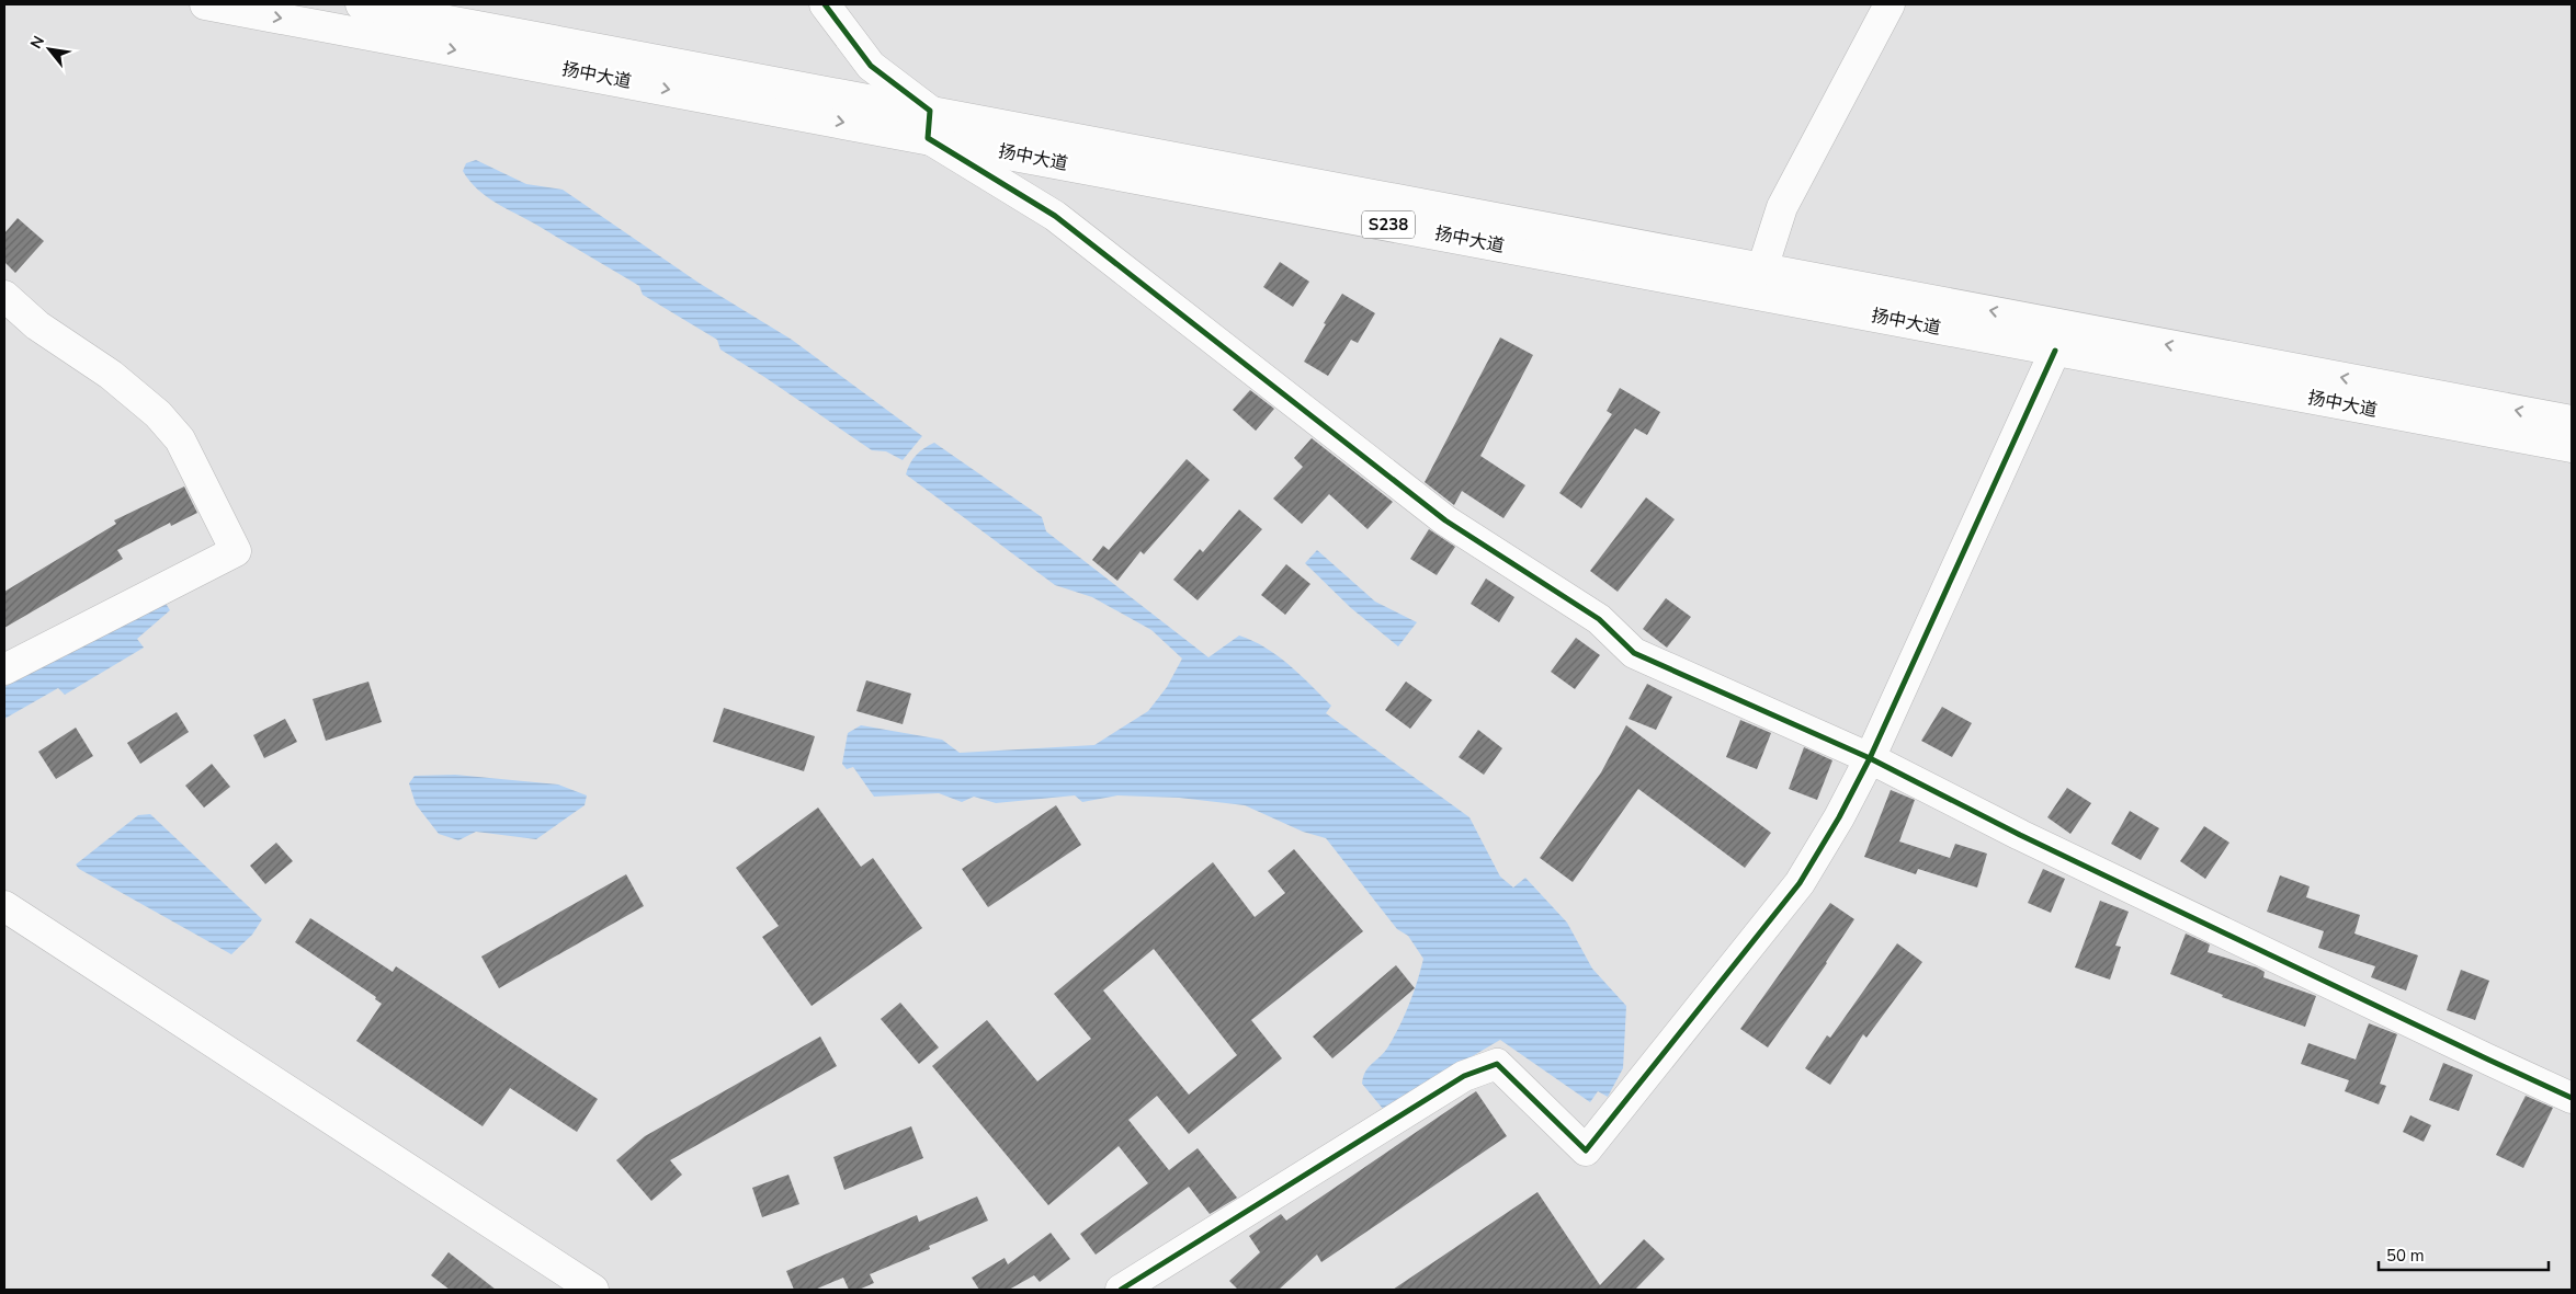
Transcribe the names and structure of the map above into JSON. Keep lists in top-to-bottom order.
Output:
{
  "streets": {
    "street": ["扬中大道", "S238"]
  },
  "scale_bar": "50 m",
  "north": "top left"
}
